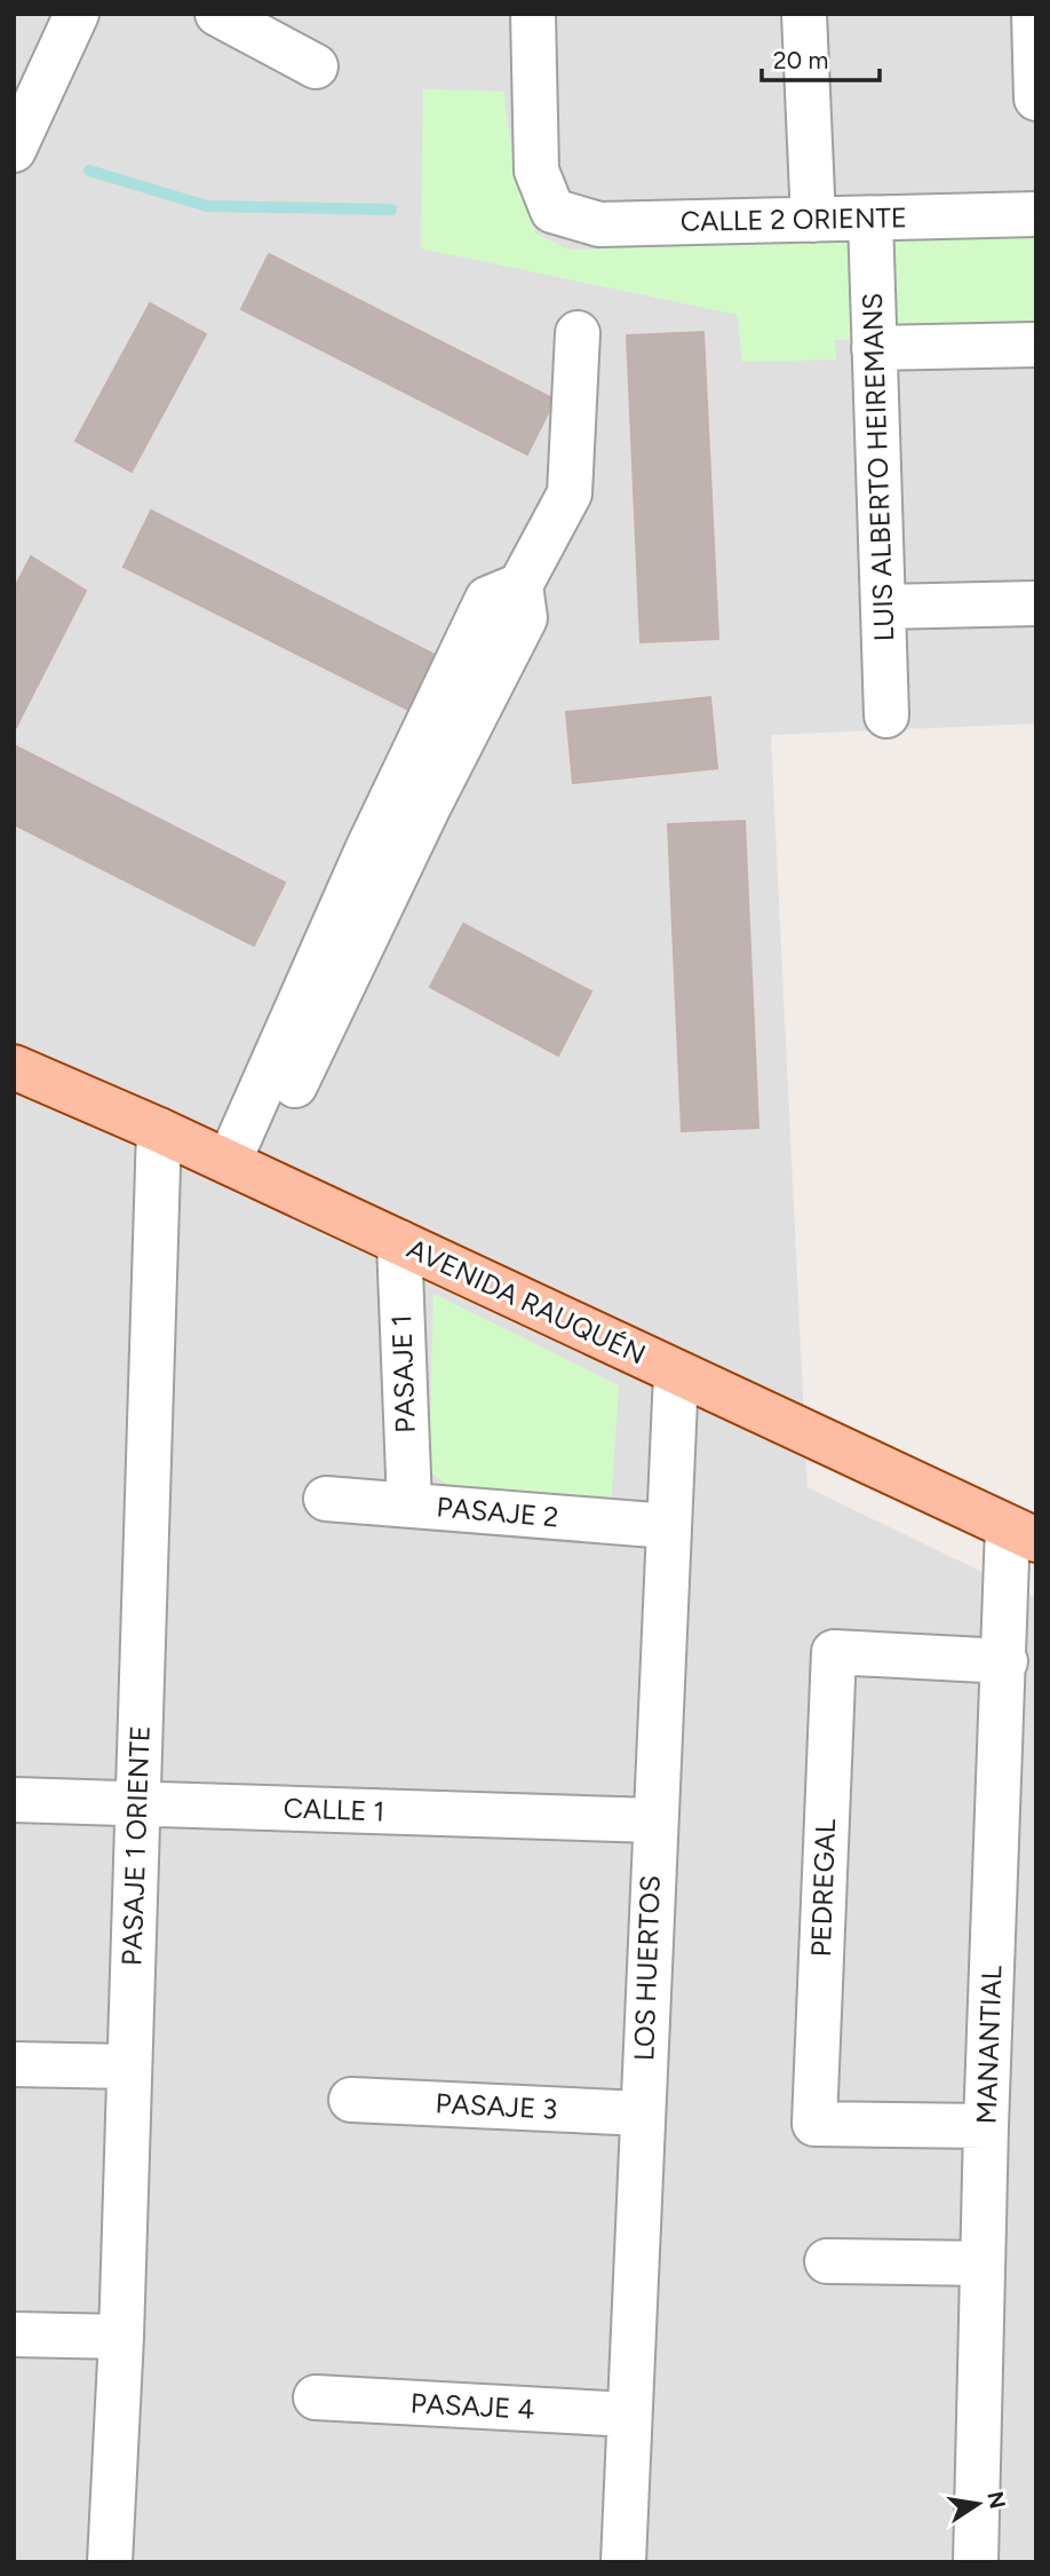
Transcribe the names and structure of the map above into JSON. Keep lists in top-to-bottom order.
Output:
{
  "streets": {
    "main road": ["AVENIDA RAUQUÉN"],
    "street": [
      "CALLE 2 ORIENTE",
      "LUIS ALBERTO HEIREMANS",
      "PASAJE 1",
      "PASAJE 2",
      "CALLE 1",
      "PASAJE 1 ORIENTE",
      "PEDREGAL",
      "LOS HUERTOS",
      "MANANTIAL",
      "PASAJE 3",
      "PASAJE 4"
    ]
  },
  "crossings": [
    ["CALLE 2 ORIENTE", "LUIS ALBERTO HEIREMANS"],
    ["AVENIDA RAUQUÉN", "PASAJE 1"],
    ["AVENIDA RAUQUÉN", "PASAJE 1 ORIENTE"],
    ["AVENIDA RAUQUÉN", "LOS HUERTOS"],
    ["AVENIDA RAUQUÉN", "MANANTIAL"],
    ["PASAJE 1", "PASAJE 2"],
    ["PASAJE 2", "LOS HUERTOS"],
    ["CALLE 1", "PASAJE 1 ORIENTE"],
    ["CALLE 1", "LOS HUERTOS"],
    ["PEDREGAL", "MANANTIAL"],
    ["LOS HUERTOS", "PASAJE 3"],
    ["LOS HUERTOS", "PASAJE 4"]
  ],
  "scale_bar": "20 m",
  "north": "right"
}
